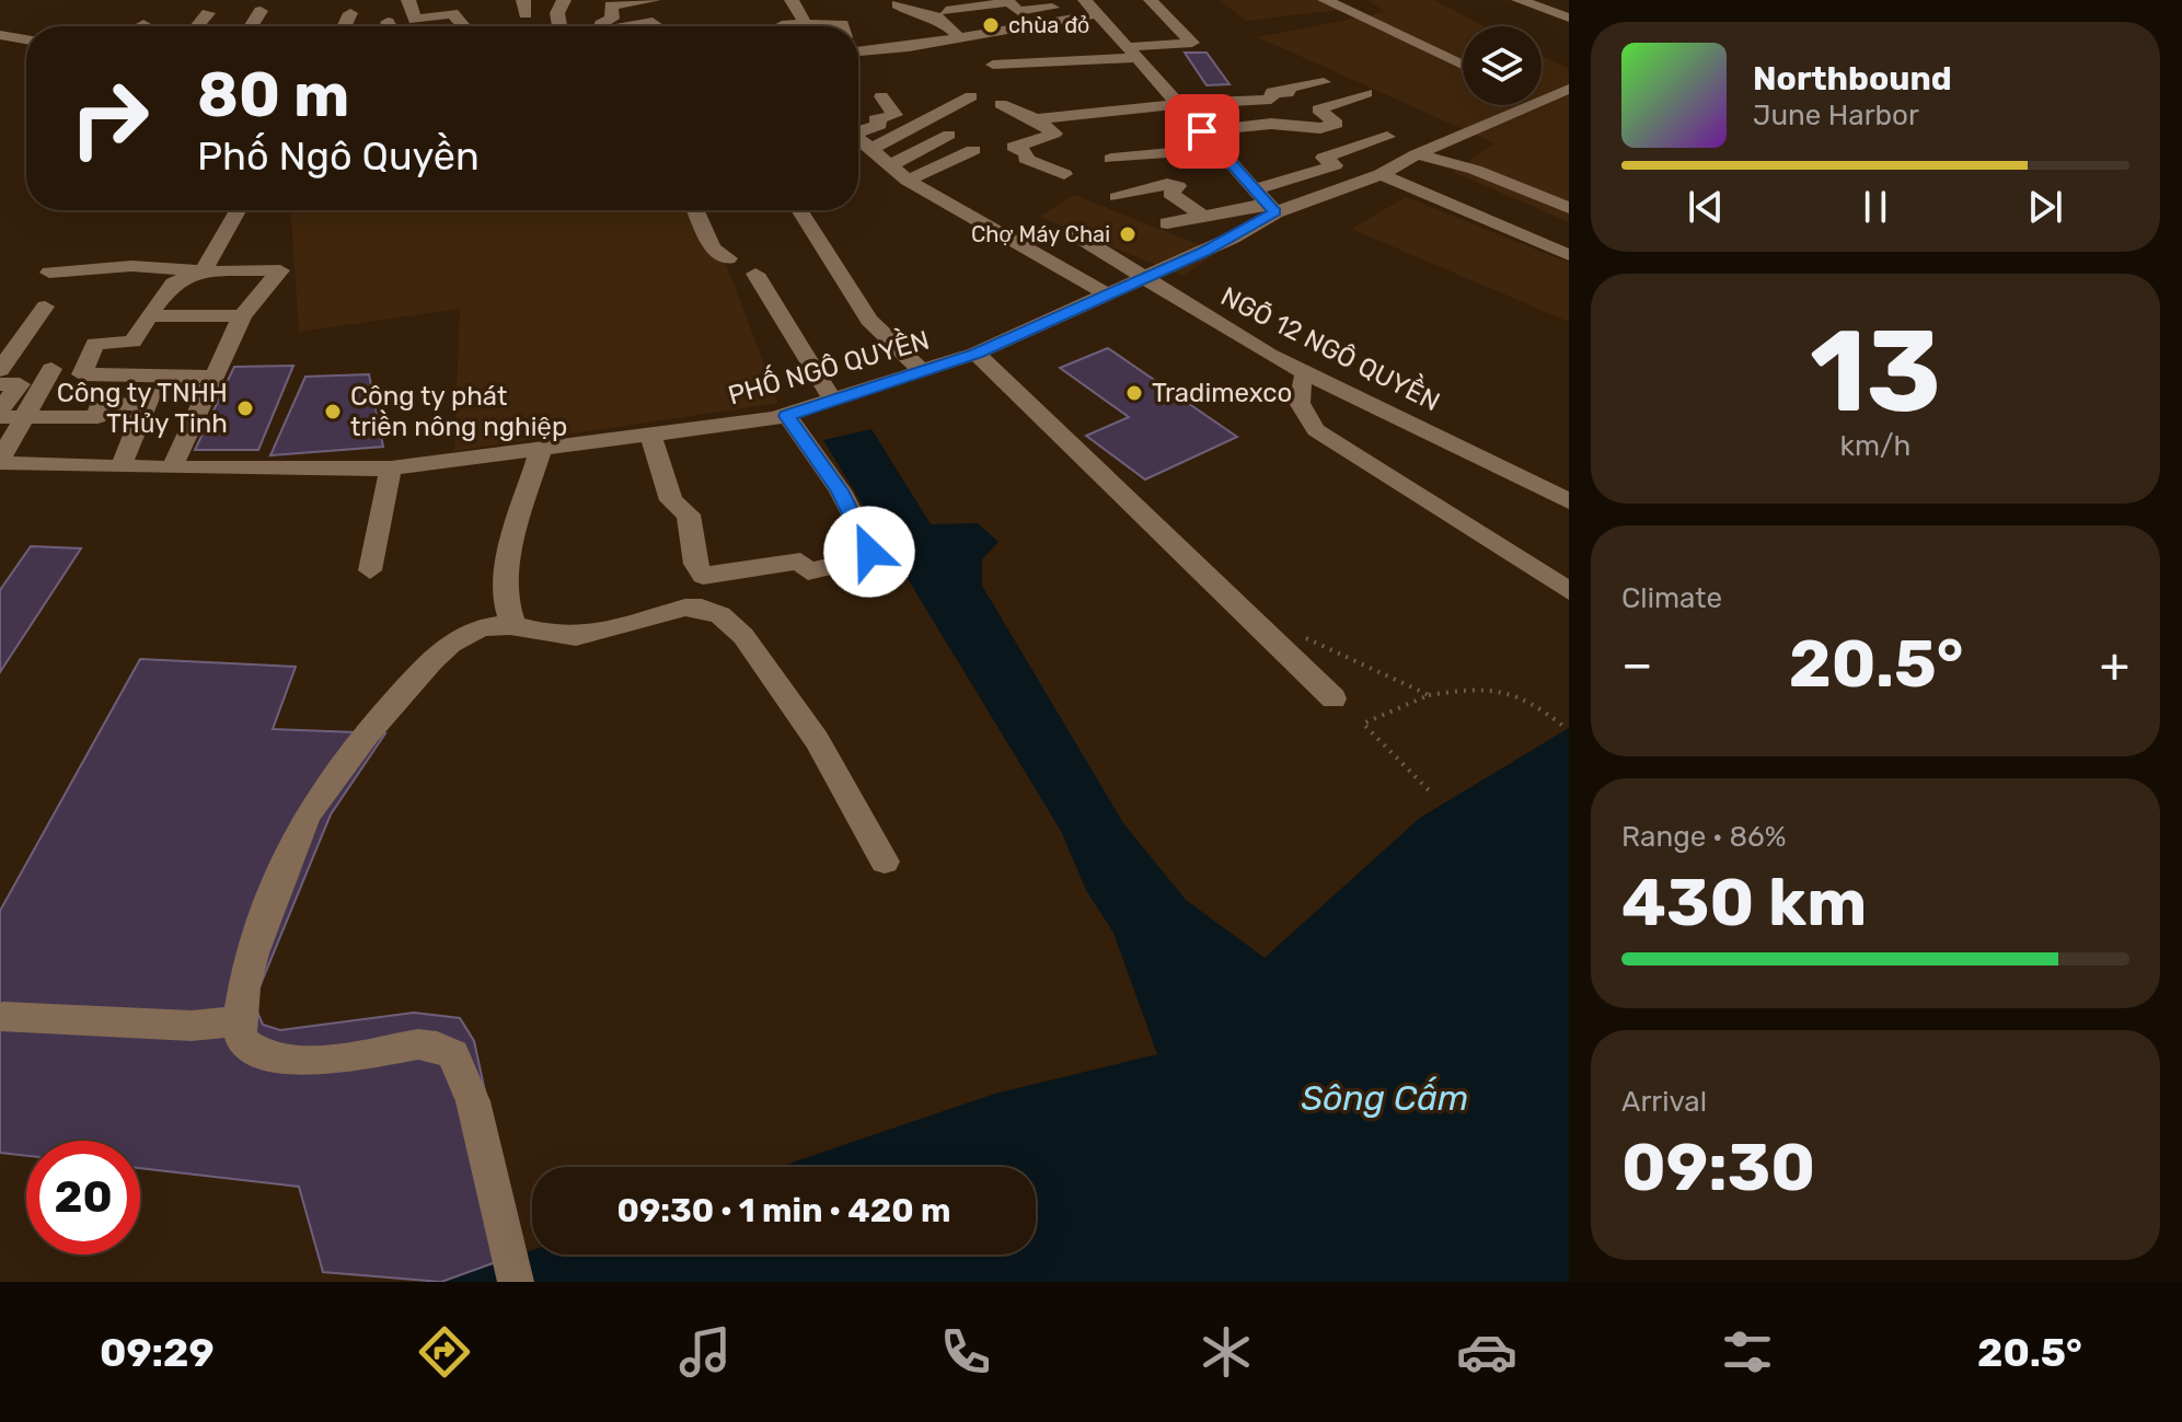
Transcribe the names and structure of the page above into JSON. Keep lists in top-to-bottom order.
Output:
{
  "streets": {
    "street": ["NGÕ 12 NGÔ QUYỀN", "PHỐ NGÔ QUYỀN"]
  },
  "crossings": [
    ["NGÕ 12 NGÔ QUYỀN", "PHỐ NGÔ QUYỀN"]
  ],
  "water": ["Sông Cấm"],
  "places": [
    "chùa đỏ",
    "Chợ Máy Chai",
    "Tradimexco",
    "Công ty TNHH THủy Tinh",
    "Công ty phát triền nông nghiệp"
  ],
  "page": {
    "turn": ["80 m", "Phố Ngô Quyền"],
    "song": ["Northbound", "June Harbor"],
    "tile": [
      ["13", "km/h"],
      "Climate",
      ["Range · 86%", "430 km"],
      ["Arrival", "09:30"]
    ],
    "heat": ["−", "20.5°", "+"],
    "limit": "20",
    "trip": "09:30 · 1 min · 420 m",
    "tabs": ["09:29", "20.5°"]
  }
}
